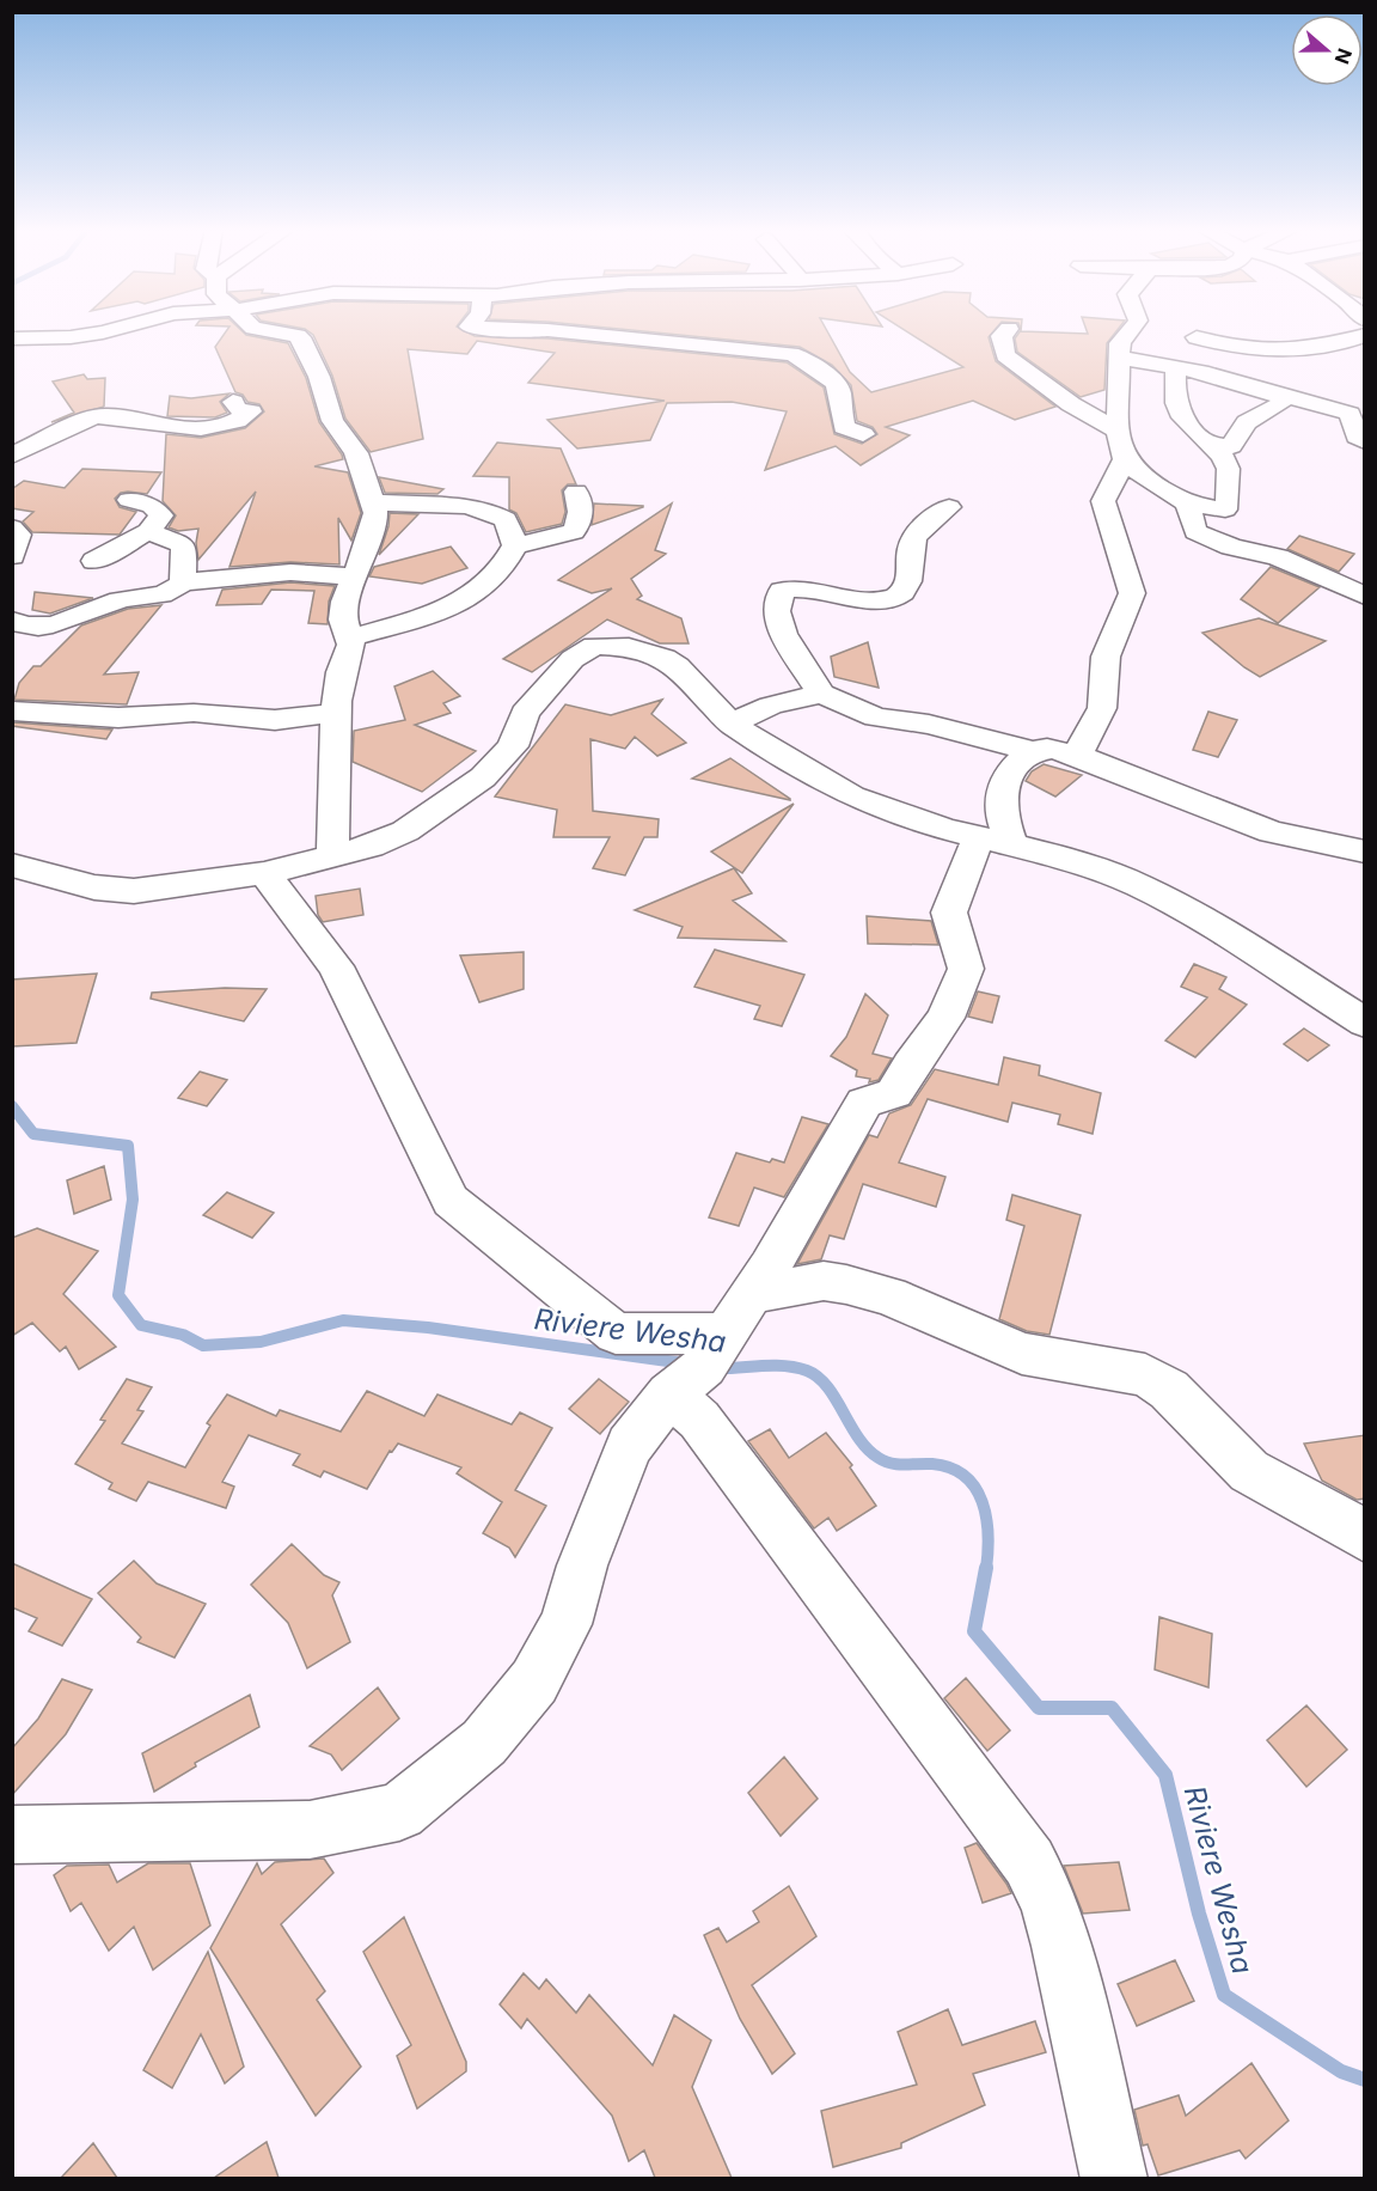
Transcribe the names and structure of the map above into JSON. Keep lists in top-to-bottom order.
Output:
{
  "water": ["Riviere Wesha"],
  "north": "right"
}
